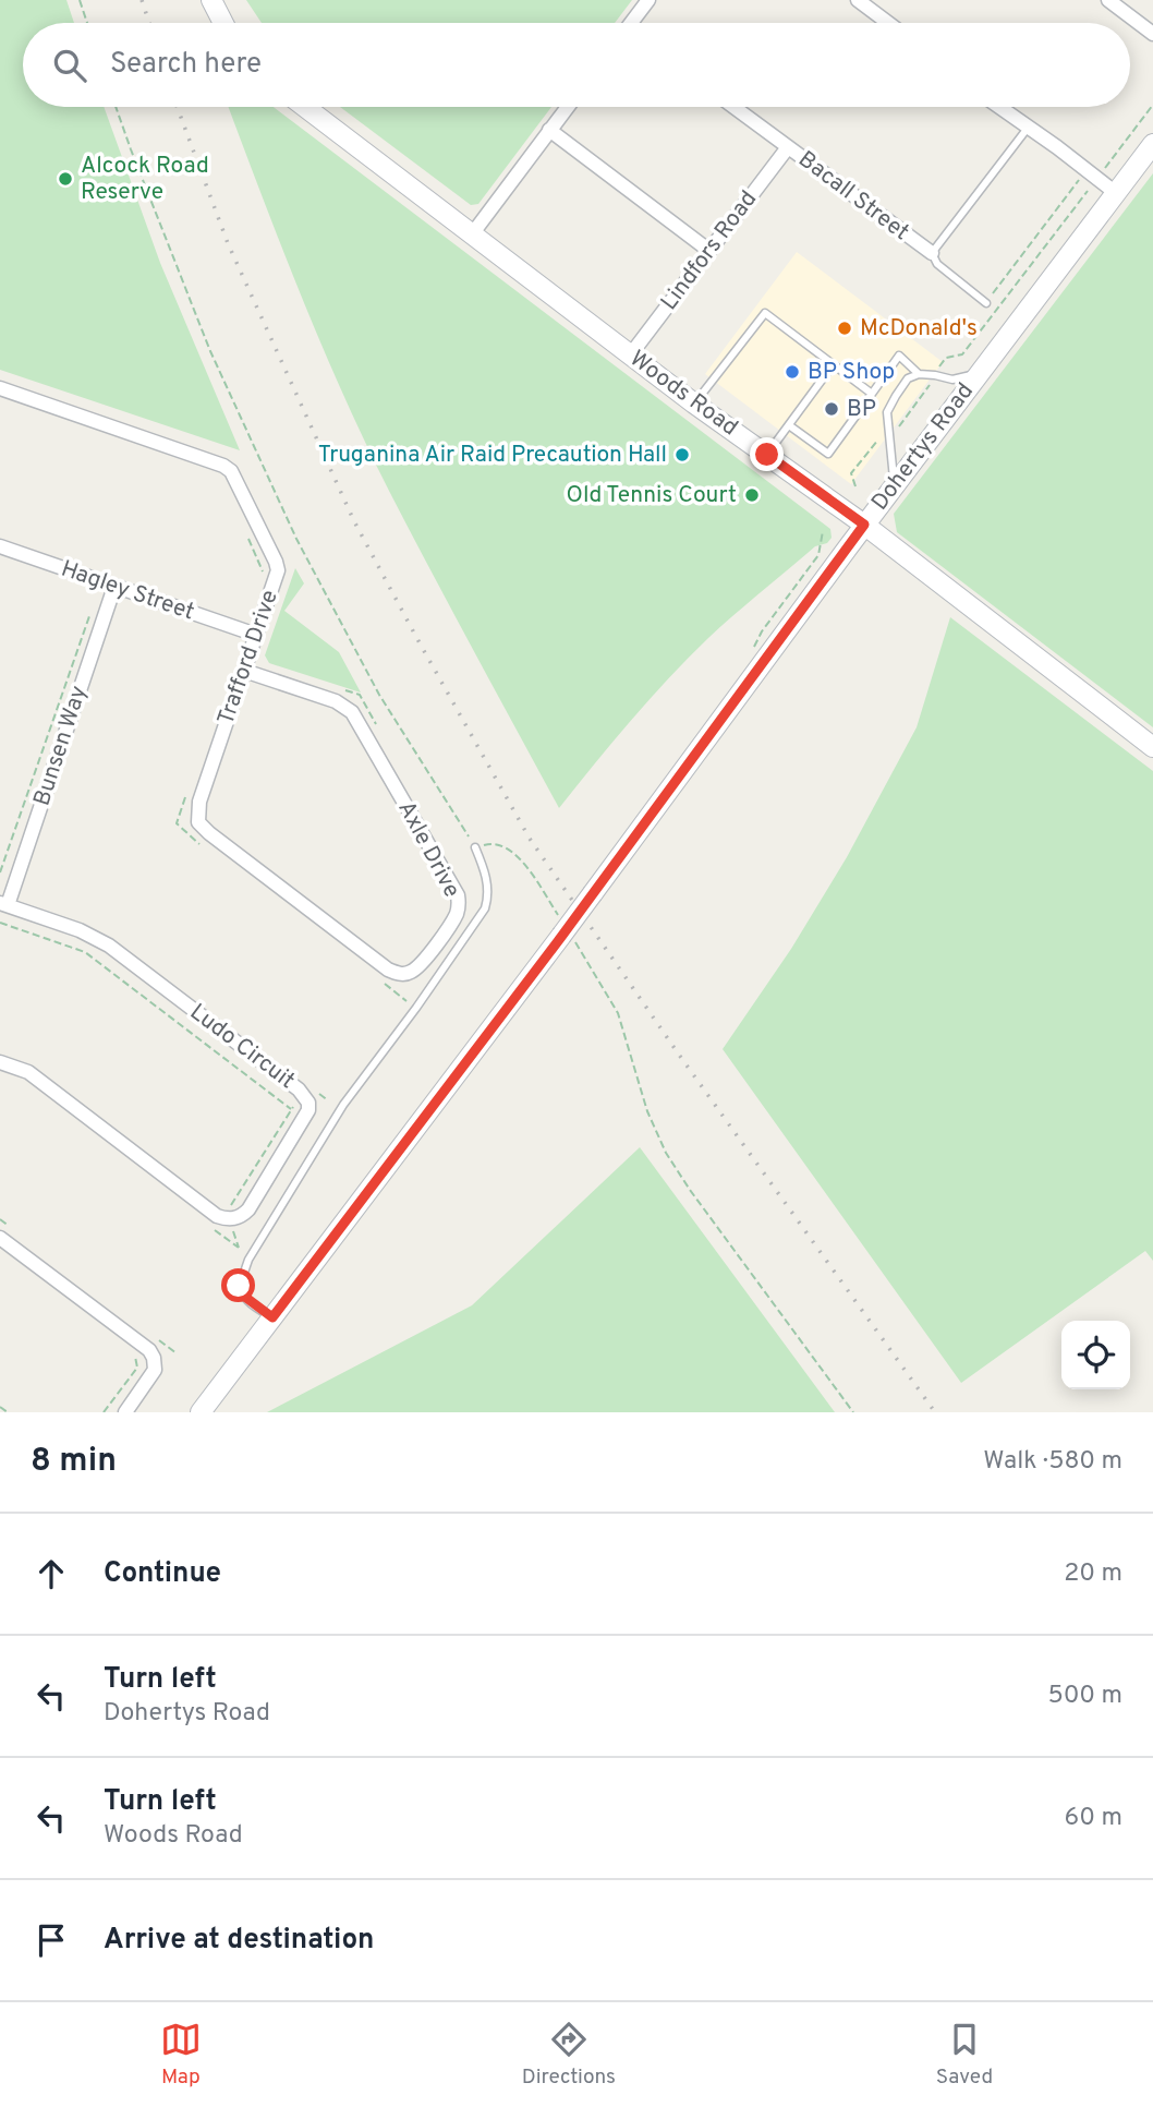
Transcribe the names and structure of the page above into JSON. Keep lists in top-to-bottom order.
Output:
{
  "streets": {
    "main road": ["Woods Road", "Dohertys Road"],
    "street": [
      "Bacall Street",
      "Lindfors Road",
      "Hagley Street",
      "Trafford Drive",
      "Bunsen Way",
      "Axle Drive",
      "Ludo Circuit"
    ]
  },
  "crossings": [
    ["Bacall Street", "Lindfors Road"],
    ["Lindfors Road", "Woods Road"],
    ["Woods Road", "Dohertys Road"],
    ["Hagley Street", "Trafford Drive"],
    ["Hagley Street", "Bunsen Way"],
    ["Trafford Drive", "Axle Drive"],
    ["Bunsen Way", "Ludo Circuit"]
  ],
  "places": [
    "Alcock Road Reserve",
    "McDonald's",
    "BP Shop",
    "BP",
    "Truganina Air Raid Precaution Hall",
    "Old Tennis Court"
  ],
  "page": {
    "search": "Search here",
    "heading": ["8 min", "Walk · 580 m"],
    "list": [
      ["Continue", "20 m"],
      ["Turn left", "Dohertys Road", "500 m"],
      ["Turn left", "Woods Road", "60 m"],
      "Arrive at destination"
    ],
    "nav": ["Map", "Directions", "Saved"]
  }
}
